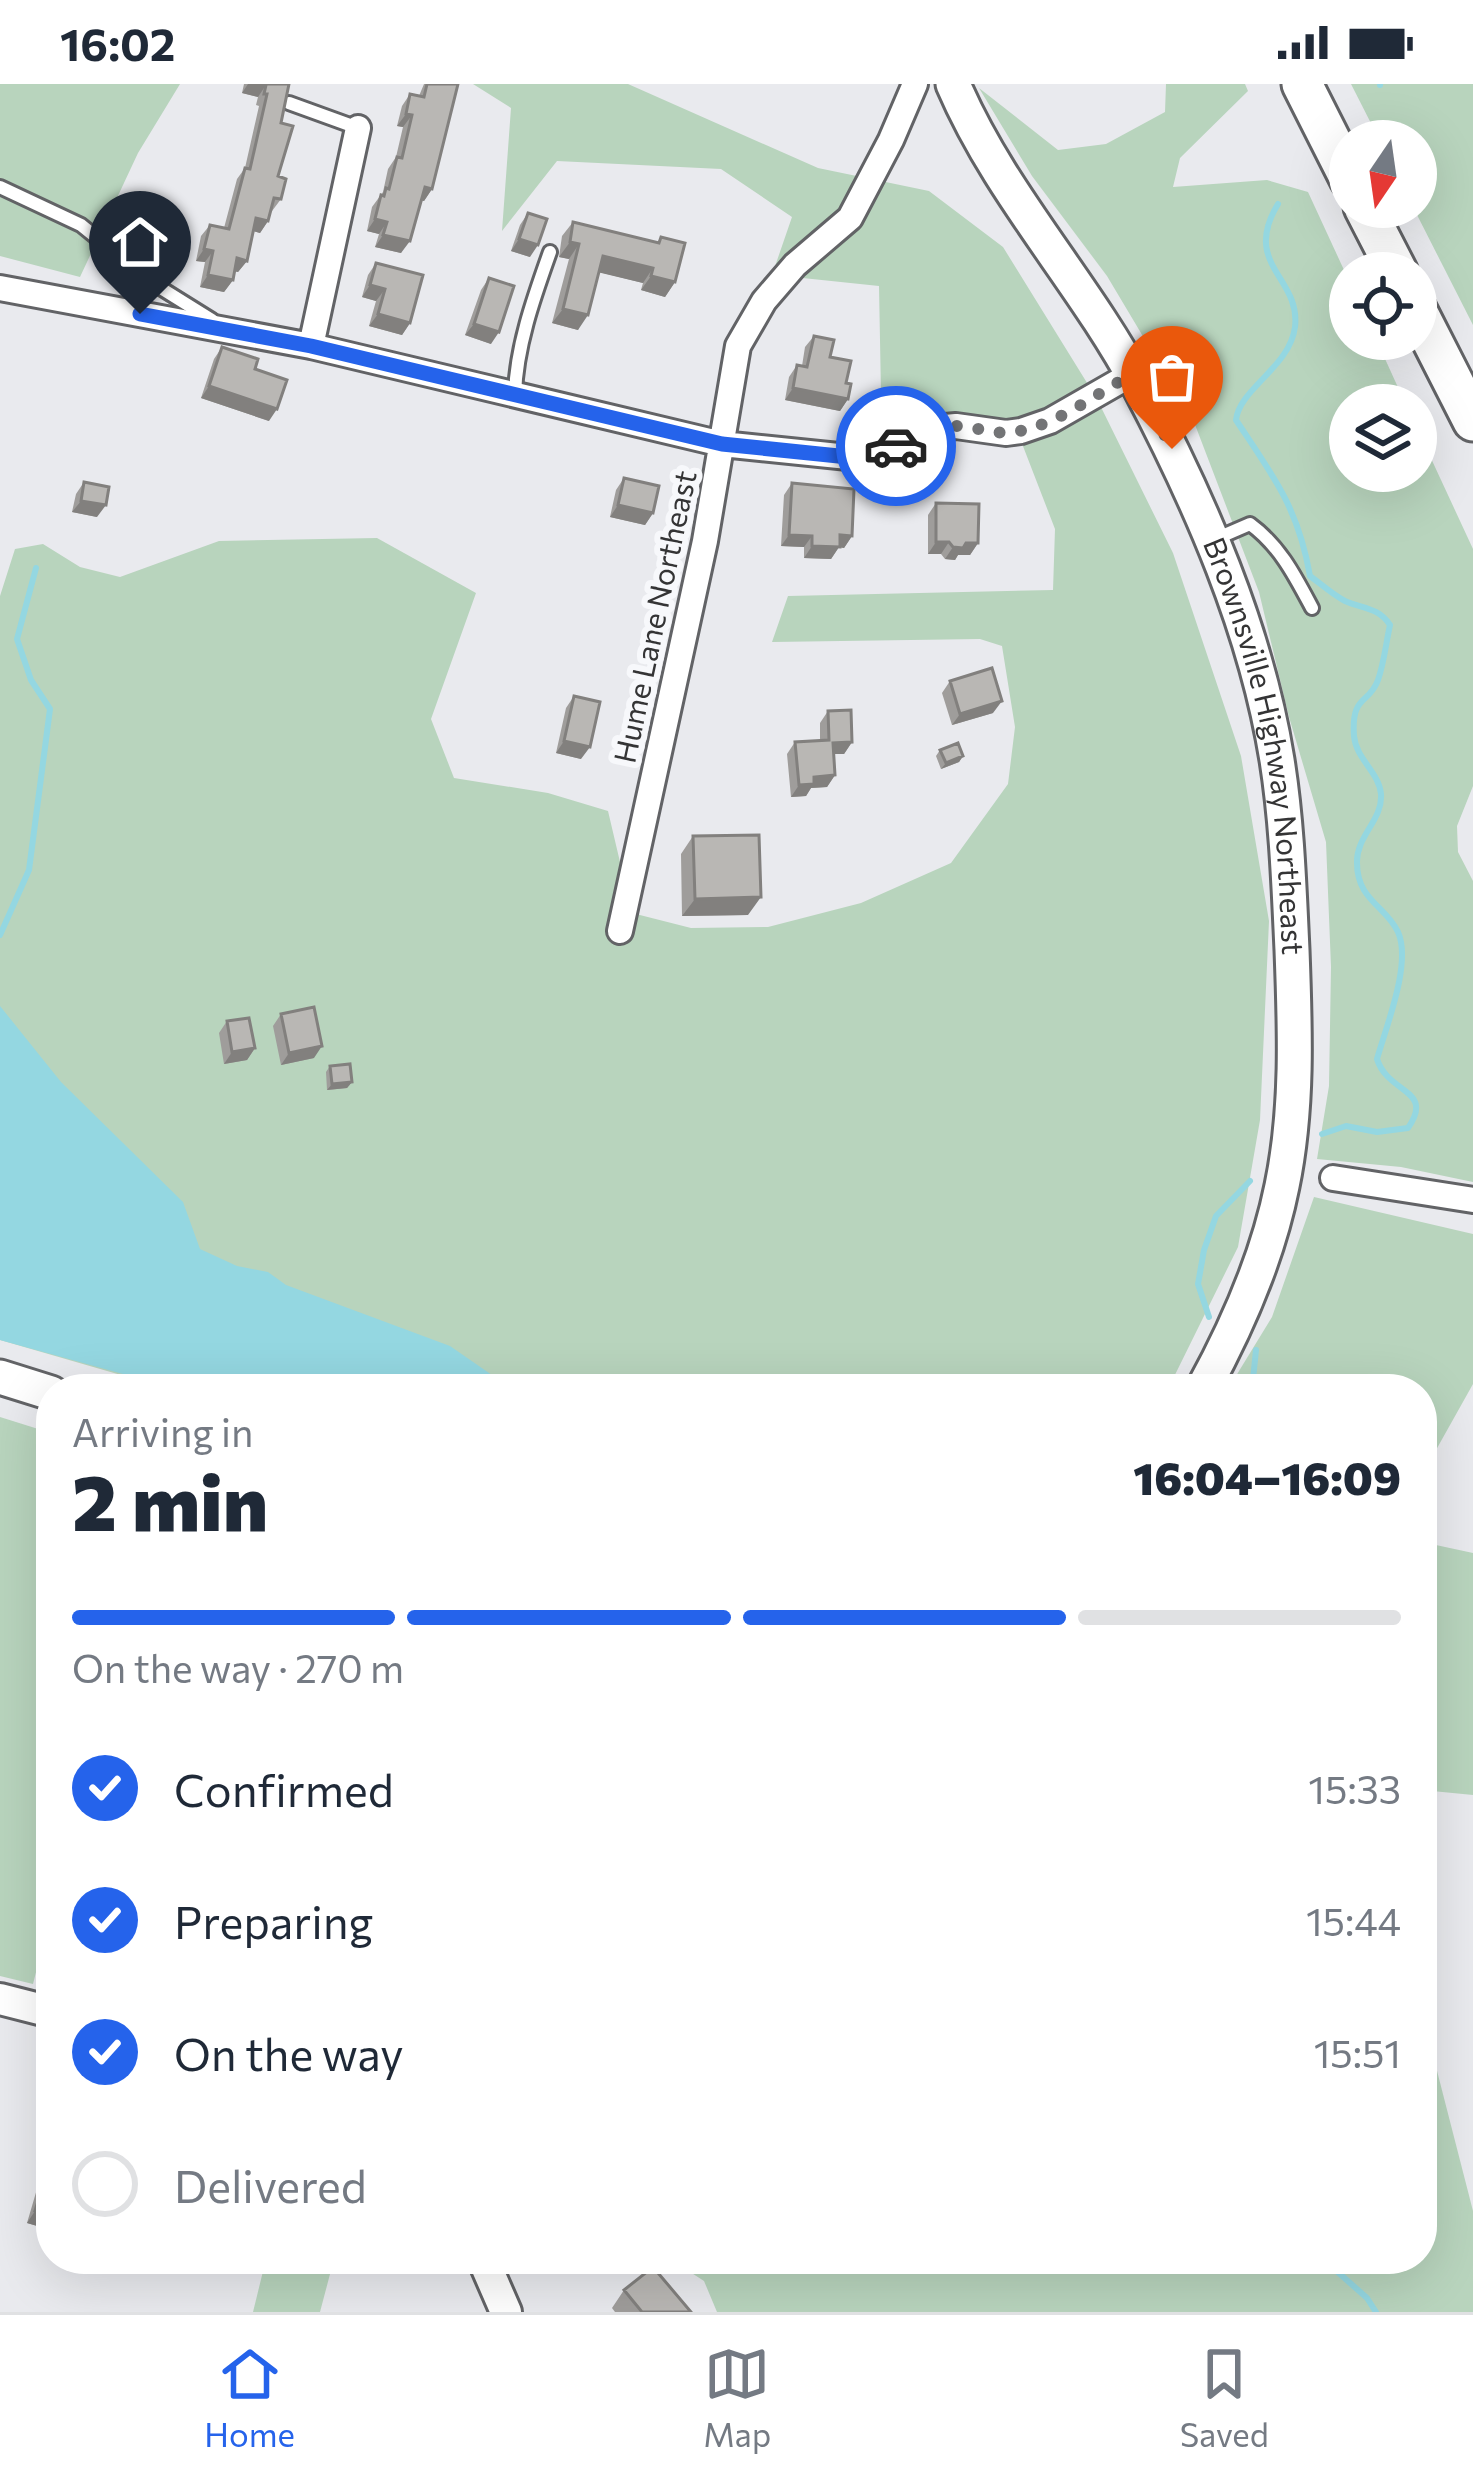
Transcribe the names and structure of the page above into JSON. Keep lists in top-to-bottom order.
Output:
{
  "streets": {
    "main road": ["Brownsville Highway Northeast"],
    "street": ["Hume Lane Northeast"]
  },
  "north": "bottom",
  "page": {
    "status": "16:02",
    "heading": ["2 min", "Arriving in", "16:04–16:09"],
    "bar": "On the way · 270 m",
    "list": [
      ["Confirmed", "15:33"],
      ["Preparing", "15:44"],
      ["On the way", "15:51"],
      "Delivered"
    ],
    "tabs": ["Home", "Map", "Saved"]
  }
}
